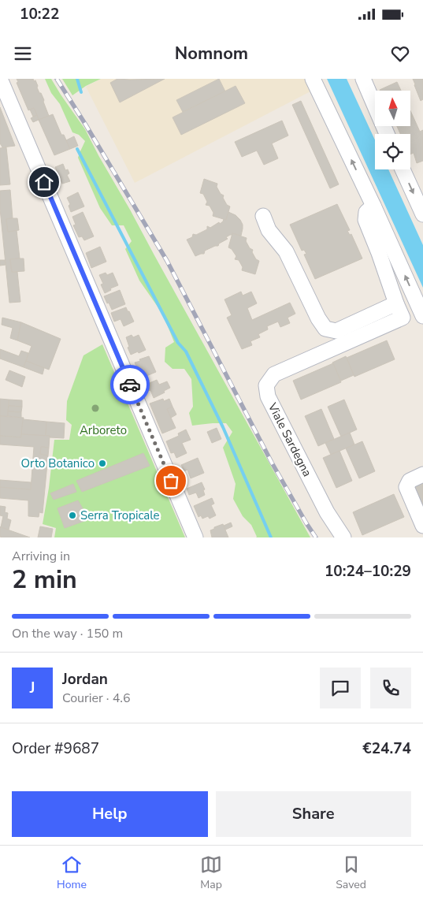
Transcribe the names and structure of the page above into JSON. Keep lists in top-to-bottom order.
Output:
{
  "streets": {
    "street": ["Viale Sardegna"]
  },
  "parks": ["Arboreto"],
  "places": ["Orto Botanico", "Serra Tropicale"],
  "north": "top",
  "page": {
    "status": "10:22",
    "header": "Nomnom",
    "heading": ["2 min", "Arriving in", "10:24–10:29"],
    "panel": [
      "Jordan",
      "Courier · 4.6",
      "Order #9687",
      "€24.74"
    ],
    "bar": "On the way · 150 m",
    "round": "J",
    "buttons": ["Help", "Share"],
    "tabs": ["Home", "Map", "Saved"]
  }
}
